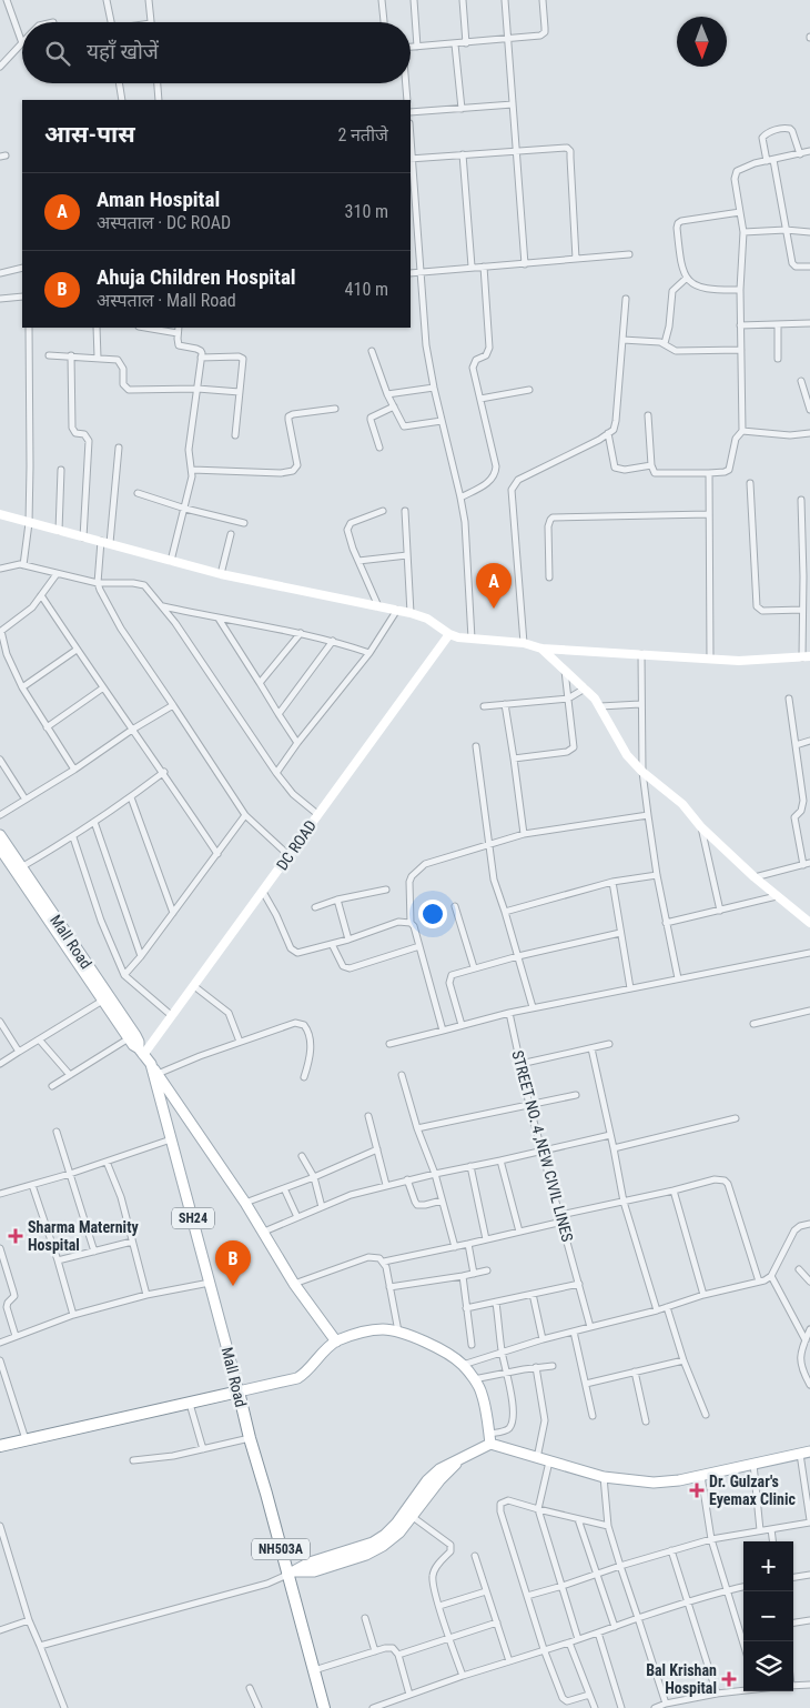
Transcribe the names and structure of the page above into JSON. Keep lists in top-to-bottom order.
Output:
{
  "streets": {
    "highway": ["Mall Road", "NH503A"],
    "main road": ["DC ROAD", "SH24"],
    "street": ["STREET NO. 4 ,NEW CIVIL LINES"]
  },
  "crossings": [
    ["DC ROAD", "Mall Road"]
  ],
  "places": {
    "health": ["Sharma Maternity Hospital", "Dr. Gulzar's Eyemax Clinic", "Bal Krishan Hospital"]
  },
  "north": "bottom",
  "page": {
    "search": "यहाँ खोजें",
    "heading": ["आस-पास", "2 नतीजे"],
    "list": [
      {
        "mark": "A",
        "name": "Aman Hospital",
        "note": "अस्पताल · DC ROAD",
        "value": "310 m"
      },
      {
        "mark": "B",
        "name": "Ahuja Children Hospital",
        "note": "अस्पताल · Mall Road",
        "value": "410 m"
      }
    ],
    "pins": ["A", "B"],
    "map_buttons": ["+", "−"]
  }
}
